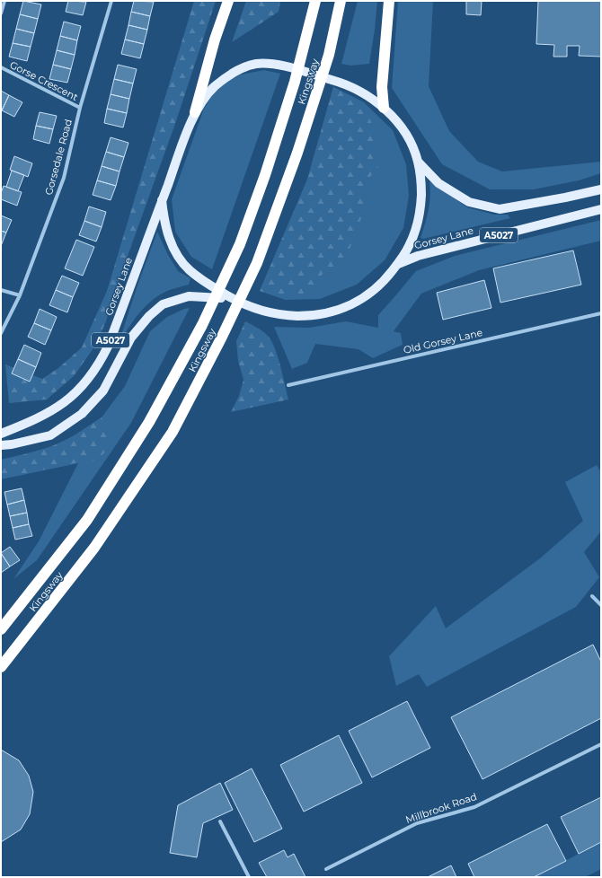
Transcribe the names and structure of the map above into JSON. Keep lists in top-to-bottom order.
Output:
{
  "streets": {
    "highway": ["Kingsway"],
    "main road": ["A5027", "Gorsey Lane"],
    "street": [
      "Gorse Crescent",
      "Gorsedale Road",
      "Old Gorsey Lane",
      "Millbrook Road"
    ]
  },
  "crossings": [
    ["Gorse Crescent", "Gorsedale Road"]
  ]
}
